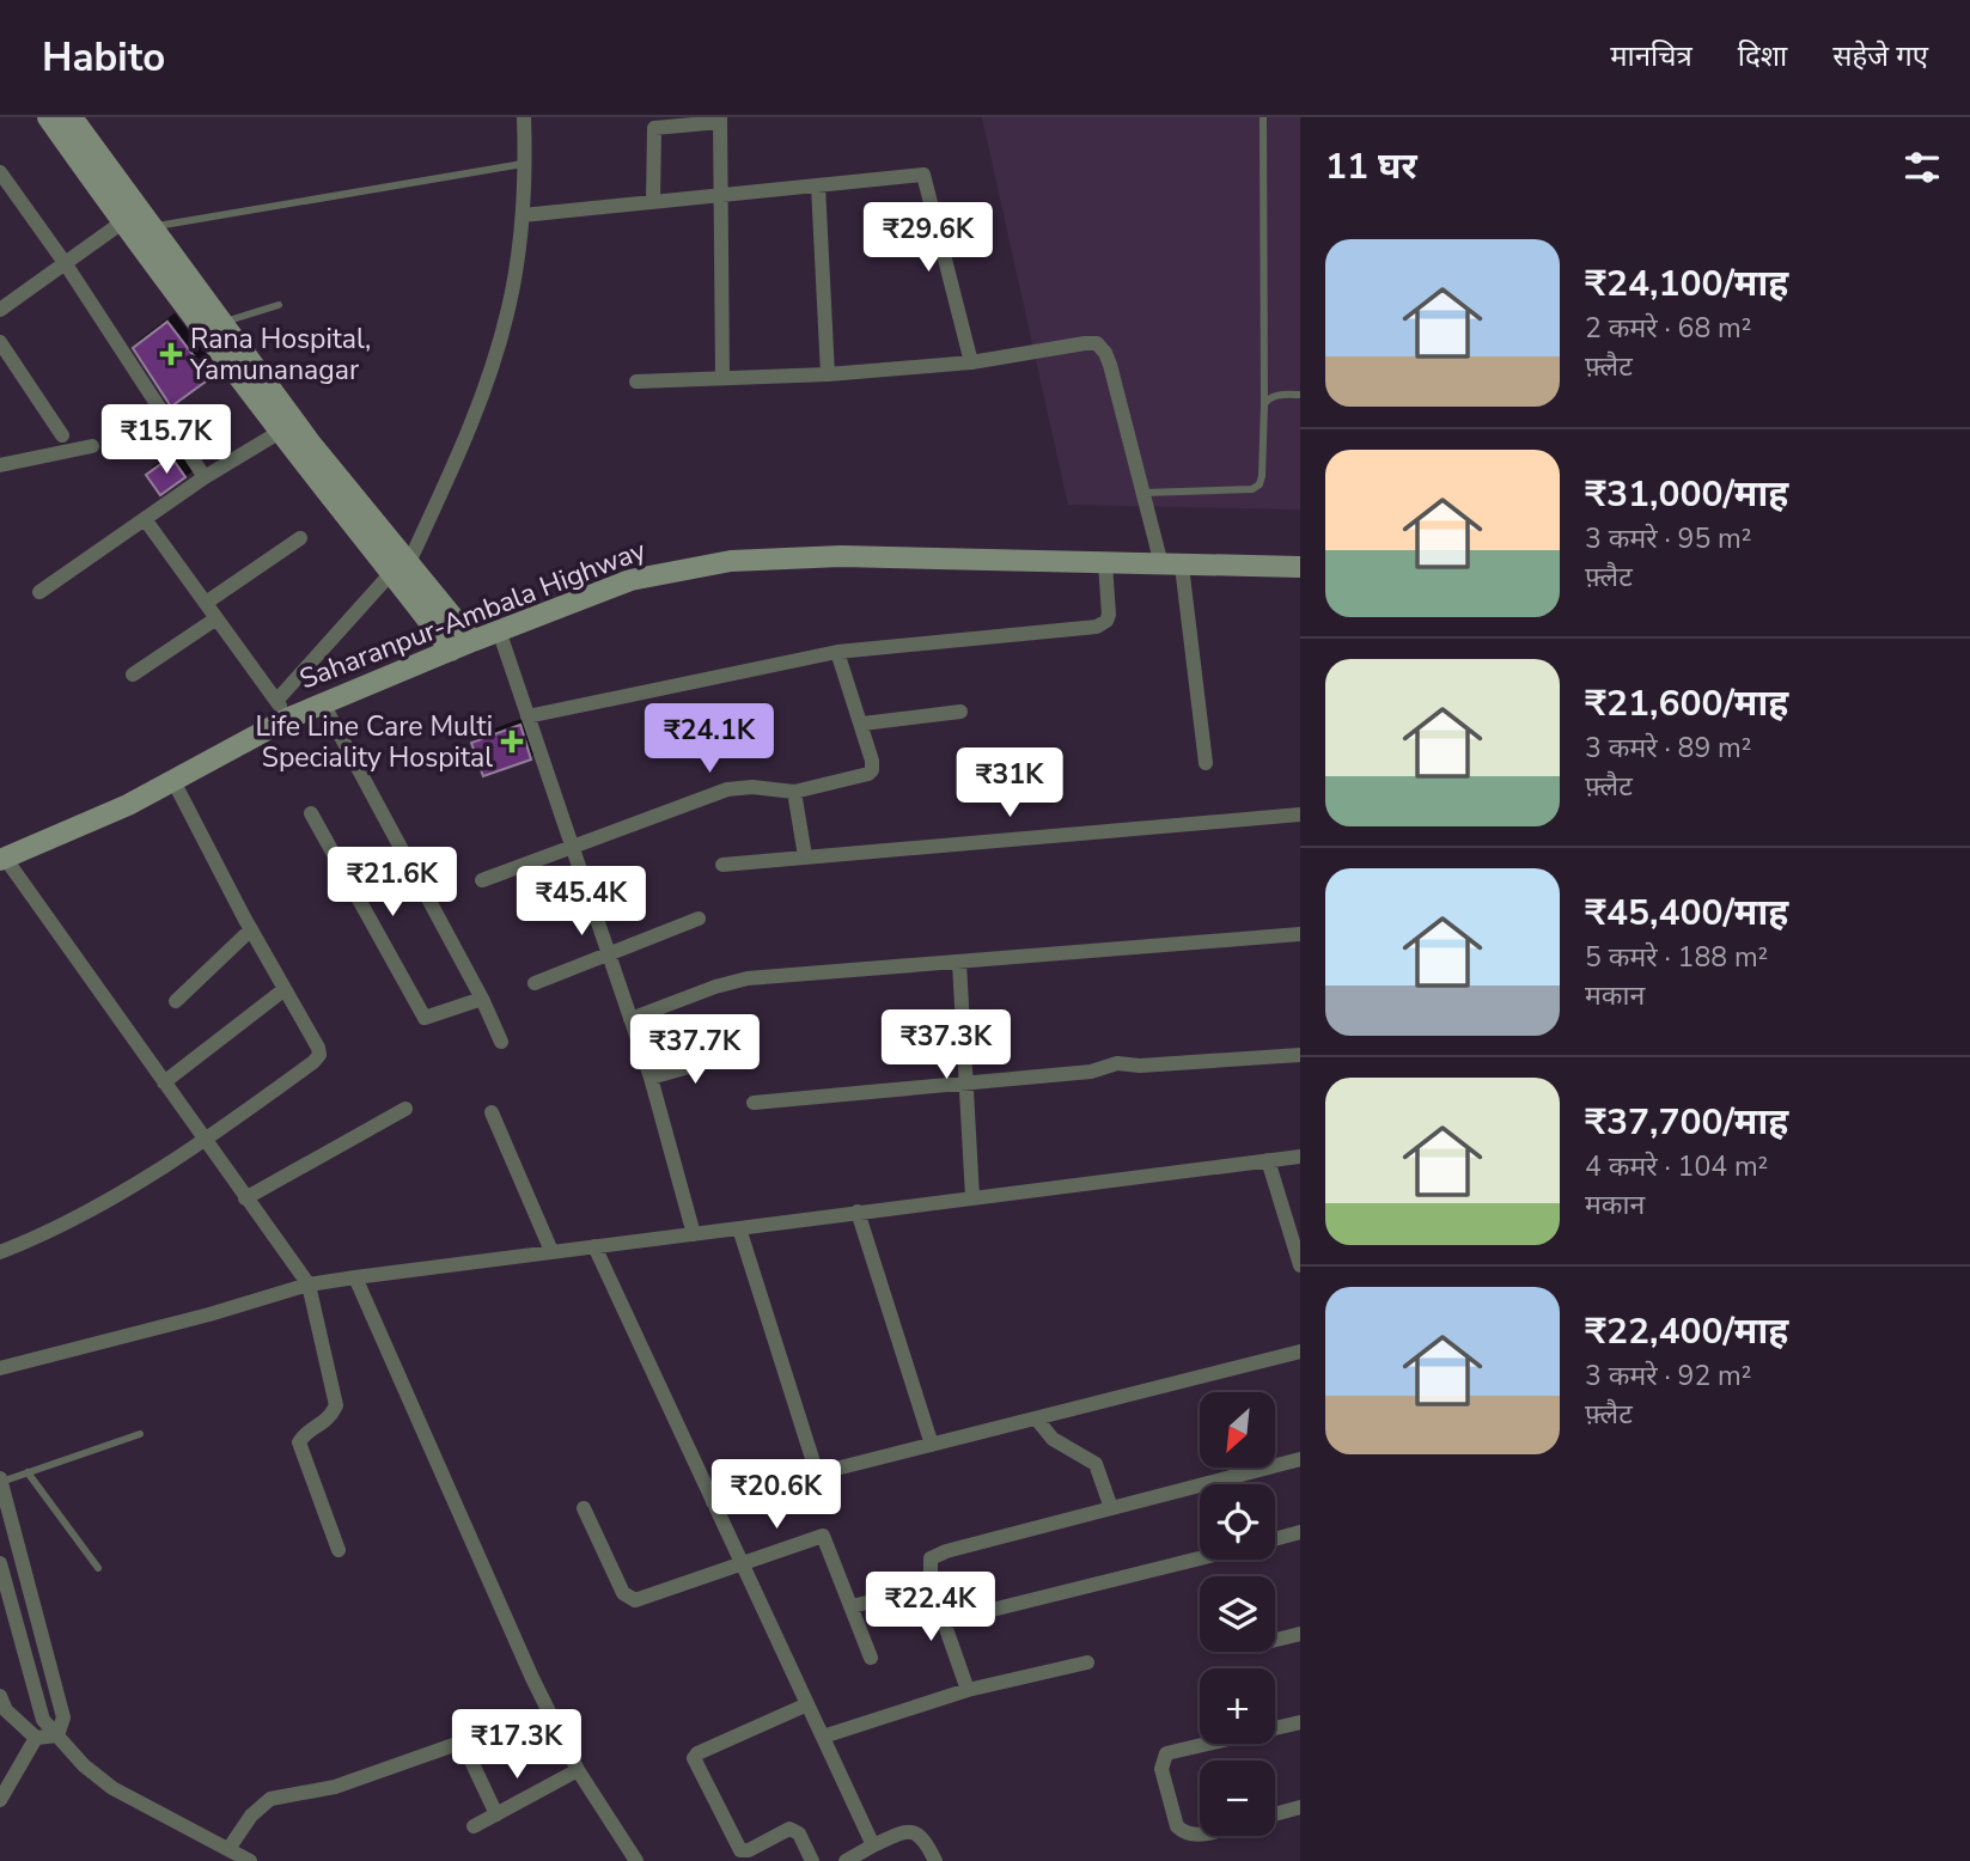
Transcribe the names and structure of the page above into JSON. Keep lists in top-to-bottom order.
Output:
{
  "streets": {
    "main road": ["Saharanpur-Ambala Highway"]
  },
  "places": {
    "health": ["Rana Hospital, Yamunanagar", "Life Line Care Multi Speciality Hospital"]
  },
  "north": "bottom left",
  "page": {
    "header": "Habito",
    "nav": ["मानचित्र", "दिशा", "सहेजे गए"],
    "heading": "11 घर",
    "price": [
      "₹29.6K",
      "₹15.7K",
      "₹24.1K",
      "₹31K",
      "₹21.6K",
      "₹45.4K",
      "₹37.3K",
      "₹37.7K",
      "₹20.6K",
      "₹22.4K",
      "₹17.3K"
    ],
    "list": [
      {
        "name": "₹24,100/माह",
        "note": "2 कमरे · 68 m² · फ़्लैट"
      },
      {
        "name": "₹31,000/माह",
        "note": "3 कमरे · 95 m² · फ़्लैट"
      },
      {
        "name": "₹21,600/माह",
        "note": "3 कमरे · 89 m² · फ़्लैट"
      },
      {
        "name": "₹45,400/माह",
        "note": "5 कमरे · 188 m² · मकान"
      },
      {
        "name": "₹37,700/माह",
        "note": "4 कमरे · 104 m² · मकान"
      },
      {
        "name": "₹22,400/माह",
        "note": "3 कमरे · 92 m² · फ़्लैट"
      }
    ],
    "map_buttons": ["+", "−"]
  }
}
